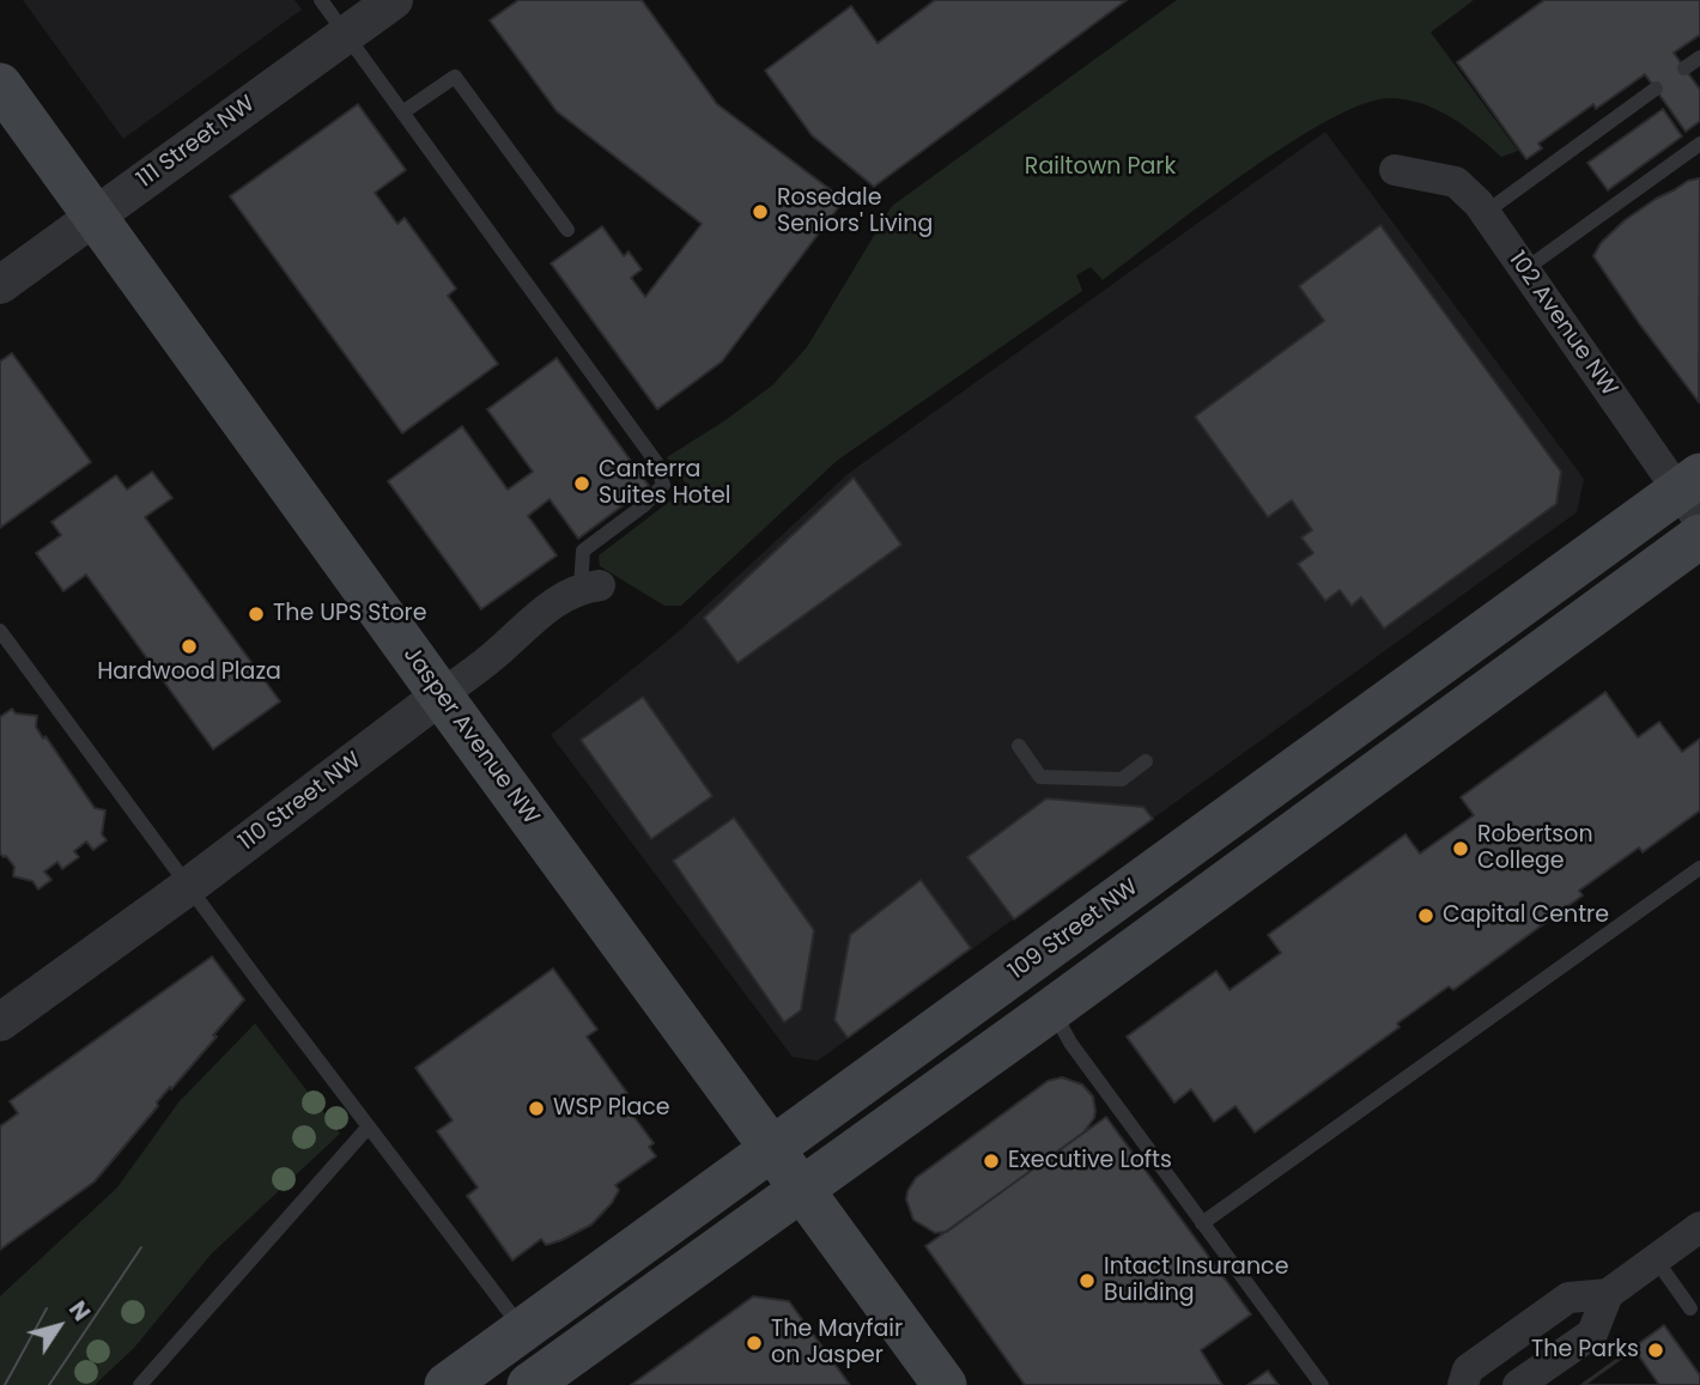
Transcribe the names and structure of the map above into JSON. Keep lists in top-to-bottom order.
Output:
{
  "streets": {
    "main road": ["Jasper Avenue NW", "109 Street NW"],
    "street": ["111 Street NW", "102 Avenue NW", "110 Street NW"]
  },
  "crossings": [
    ["111 Street NW", "Jasper Avenue NW"],
    ["102 Avenue NW", "109 Street NW"],
    ["Jasper Avenue NW", "110 Street NW"],
    ["Jasper Avenue NW", "109 Street NW"]
  ],
  "parks": ["Railtown Park"],
  "places": [
    "Rosedale Seniors' Living",
    "Canterra Suites Hotel",
    "The UPS Store",
    "Hardwood Plaza",
    "Robertson College",
    "Capital Centre",
    "WSP Place",
    "Executive Lofts",
    "Intact Insurance Building",
    "The Mayfair on Jasper",
    "The Parks"
  ],
  "north": "top right"
}
